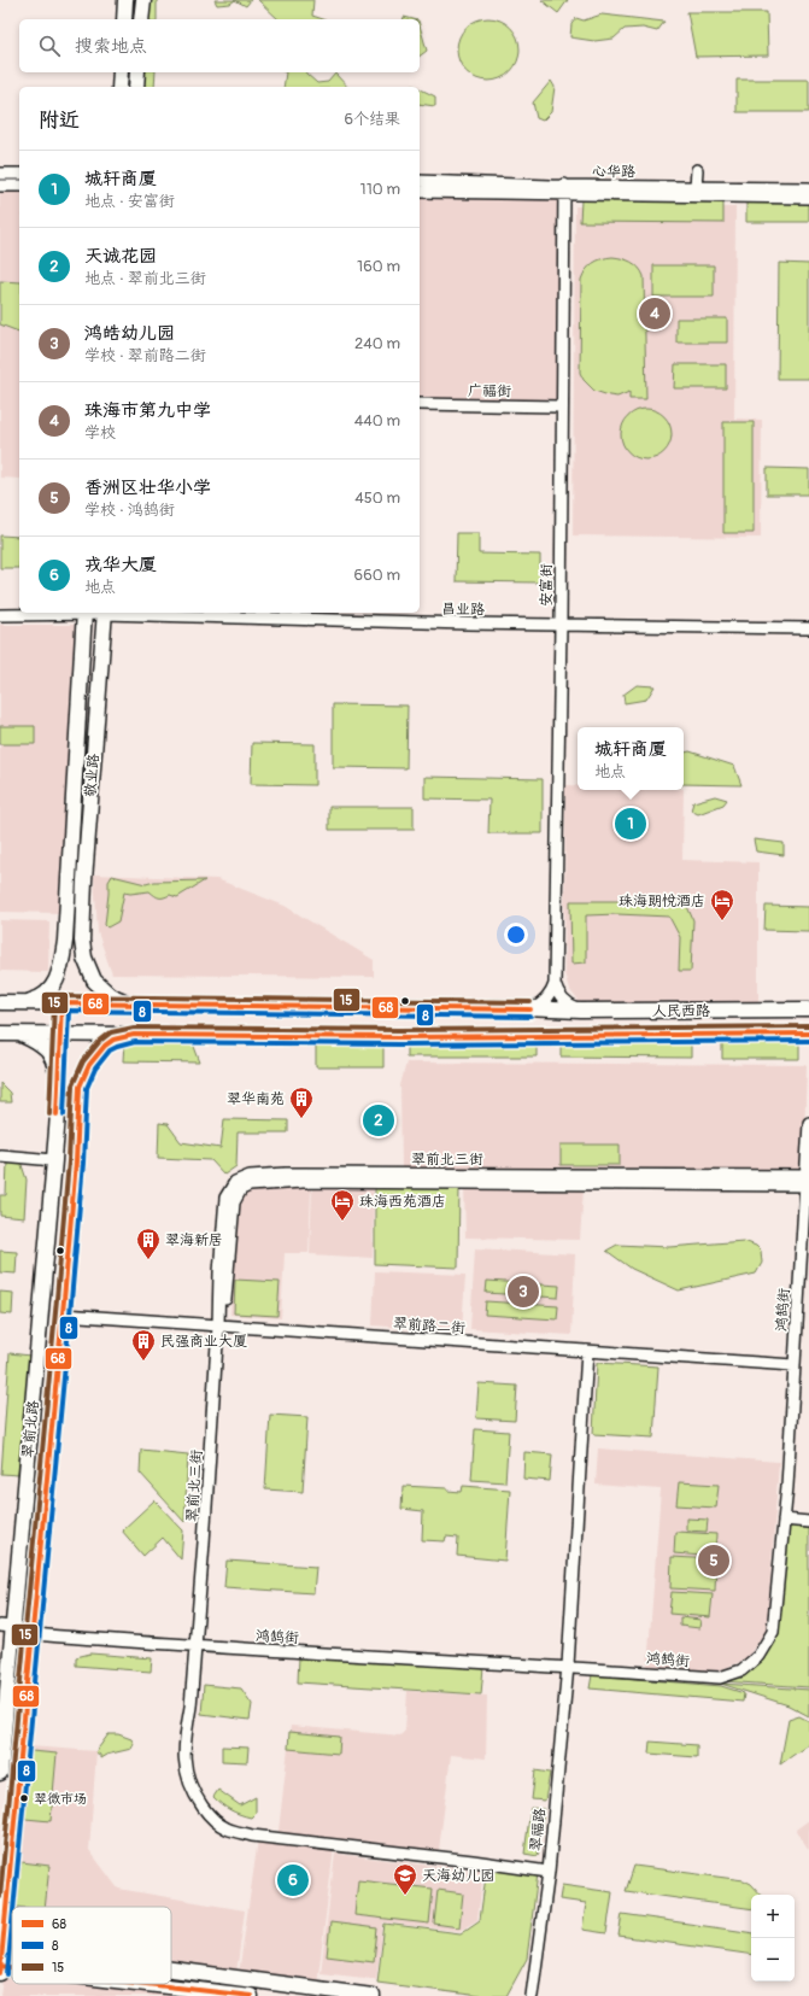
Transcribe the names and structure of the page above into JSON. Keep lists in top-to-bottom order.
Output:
{
  "streets": {
    "main road": ["敬业路", "人民西路", "翠前北路"],
    "street": [
      "心华路",
      "广福街",
      "安富街",
      "昌业路",
      "翠前北三街",
      "鸿鹄街",
      "翠前路二街",
      "翠福路"
    ]
  },
  "crossings": [
    ["心华路", "安富街"],
    ["广福街", "安富街"],
    ["安富街", "昌业路"],
    ["昌业路", "敬业路"],
    ["敬业路", "人民西路"],
    ["人民西路", "翠前北路"],
    ["翠前北三街", "鸿鹄街"],
    ["翠前北三街", "翠前路二街"],
    ["翠前北三街", "翠福路"],
    ["鸿鹄街", "翠前路二街"],
    ["鸿鹄街", "翠前北路"],
    ["鸿鹄街", "翠福路"],
    ["翠前路二街", "翠前北路"],
    ["翠前路二街", "翠福路"]
  ],
  "places": {
    "hotel": ["珠海朗悦酒店", "珠海西苑酒店"],
    "building": ["翠华南苑", "翠海新居", "民强商业大厦"],
    "other": ["翠微市场"],
    "school or university": ["天海幼儿园"]
  },
  "lines": ["transit line 15", "transit line 68", "transit line 8"],
  "legend": ["68", "8", "15"],
  "page": {
    "search": "搜索地点",
    "heading": ["附近", "6个结果"],
    "list": [
      {
        "mark": "1",
        "name": "城轩商厦",
        "note": "地点 · 安富街",
        "value": "110 m"
      },
      {
        "mark": "2",
        "name": "天诚花园",
        "note": "地点 · 翠前北三街",
        "value": "160 m"
      },
      {
        "mark": "3",
        "name": "鸿皓幼儿园",
        "note": "学校 · 翠前路二街",
        "value": "240 m"
      },
      {
        "mark": "4",
        "name": "珠海市第九中学",
        "note": "学校",
        "value": "440 m"
      },
      {
        "mark": "5",
        "name": "香洲区壮华小学",
        "note": "学校 · 鸿鹄街",
        "value": "450 m"
      },
      {
        "mark": "6",
        "name": "戎华大厦",
        "note": "地点",
        "value": "660 m"
      }
    ],
    "pins": [
      "4",
      "1",
      "2",
      "3",
      "5",
      "6"
    ],
    "popup": ["城轩商厦", "地点"],
    "map_buttons": ["+", "−"]
  }
}
